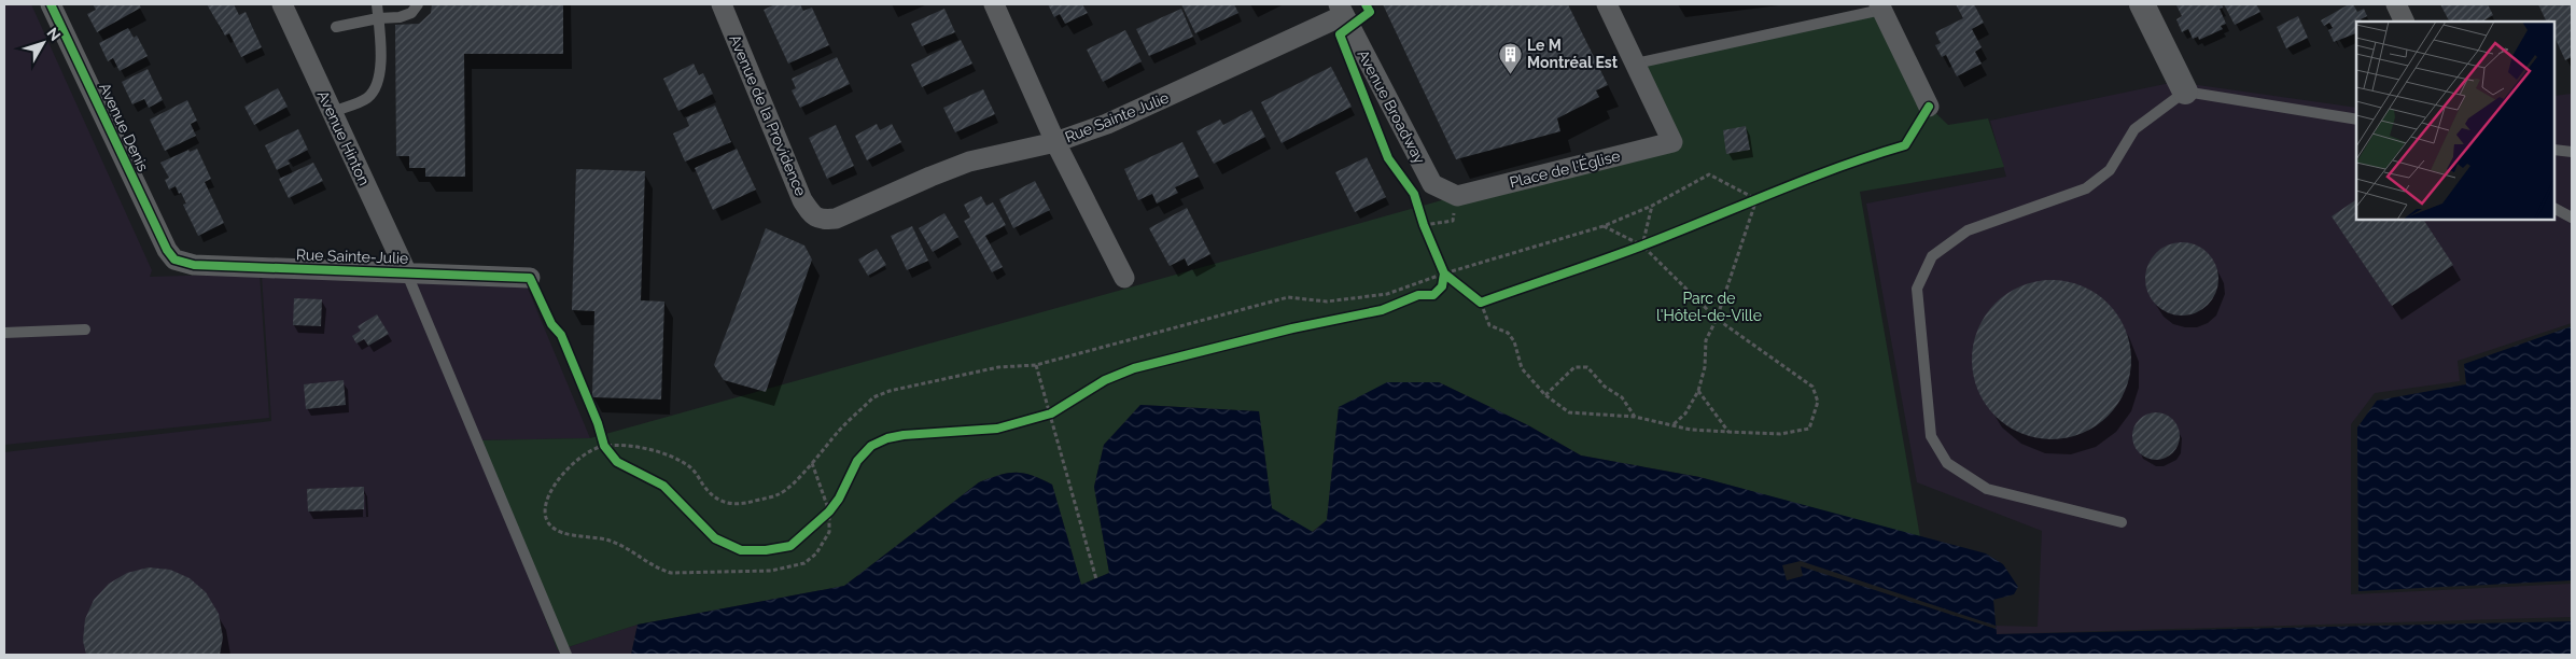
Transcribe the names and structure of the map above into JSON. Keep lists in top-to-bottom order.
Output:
{
  "streets": {
    "street": [
      "Avenue Broadway",
      "Avenue de la Providence",
      "Rue Sainte Julie",
      "Avenue Denis",
      "Avenue Hinton",
      "Place de l'Église",
      "Rue Sainte-Julie"
    ]
  },
  "crossings": [
    ["Avenue Broadway", "Rue Sainte Julie"],
    ["Avenue Broadway", "Place de l'Église"],
    ["Avenue de la Providence", "Rue Sainte Julie"],
    ["Avenue Denis", "Rue Sainte-Julie"],
    ["Avenue Hinton", "Rue Sainte-Julie"]
  ],
  "parks": ["Parc de l'Hôtel-de-Ville"],
  "places": {
    "building": ["Le M Montréal Est"]
  },
  "north": "top right"
}
